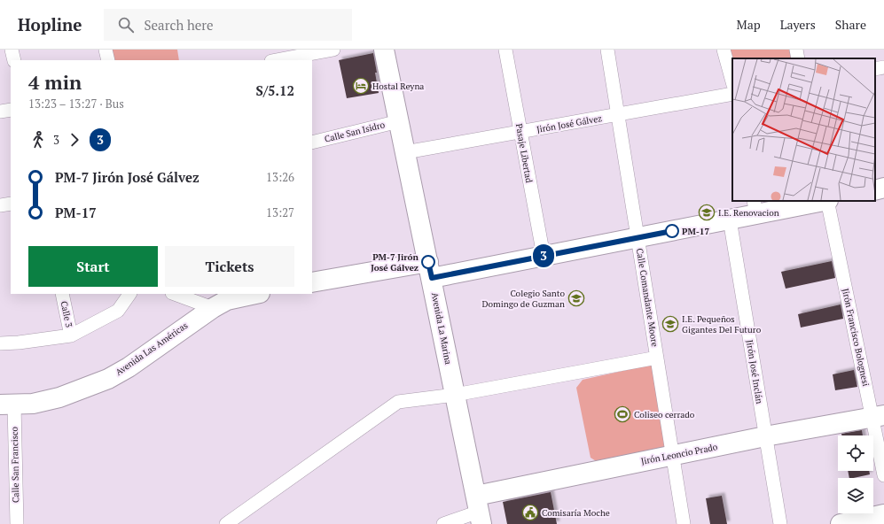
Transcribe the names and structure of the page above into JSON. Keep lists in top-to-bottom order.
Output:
{
  "streets": {
    "street": [
      "Jirón José Gálvez",
      "Calle San Isidro",
      "Pasaje Libertad",
      "Calle Comandante Moore",
      "Calle 3",
      "Avenida La Marina",
      "Jirón Francisco Bolognesi",
      "Avenida Las Américas",
      "Jirón José Inclán",
      "Jirón Leoncio Prado",
      "Calle San Francisco"
    ]
  },
  "crossings": [
    ["Jirón José Gálvez", "Pasaje Libertad"],
    ["Jirón José Gálvez", "Calle Comandante Moore"],
    ["Jirón José Gálvez", "Avenida La Marina"],
    ["Calle San Isidro", "Avenida La Marina"],
    ["Calle Comandante Moore", "Jirón Leoncio Prado"],
    ["Avenida La Marina", "Jirón Leoncio Prado"],
    ["Jirón Francisco Bolognesi", "Jirón Leoncio Prado"],
    ["Avenida Las Américas", "Calle San Francisco"],
    ["Jirón José Inclán", "Jirón Leoncio Prado"]
  ],
  "places": {
    "hotel": ["Hostal Reyna"],
    "school or university": ["I.E. Renovacion", "Colegio Santo Domingo de Guzman", "I.E. Pequeños Gigantes Del Futuro"],
    "other": ["PM-17", "PM-7 Jirón José Gálvez"],
    "sports": ["Coliseo cerrado"],
    "public building": ["Comisaría Moche"]
  },
  "lines": ["bus line 3"],
  "page": {
    "header": "Hopline",
    "search": "Search here",
    "nav": ["Map", "Layers", "Share"],
    "on_map": "3",
    "heading": ["4 min", "13:23 – 13:27 · Bus", "S/5.12"],
    "legs": ["3", "3"],
    "list": [
      {
        "name": "PM-7 Jirón José Gálvez",
        "value": "13:26"
      },
      {
        "name": "PM-17",
        "value": "13:27"
      }
    ],
    "buttons": ["Start", "Tickets"]
  }
}
